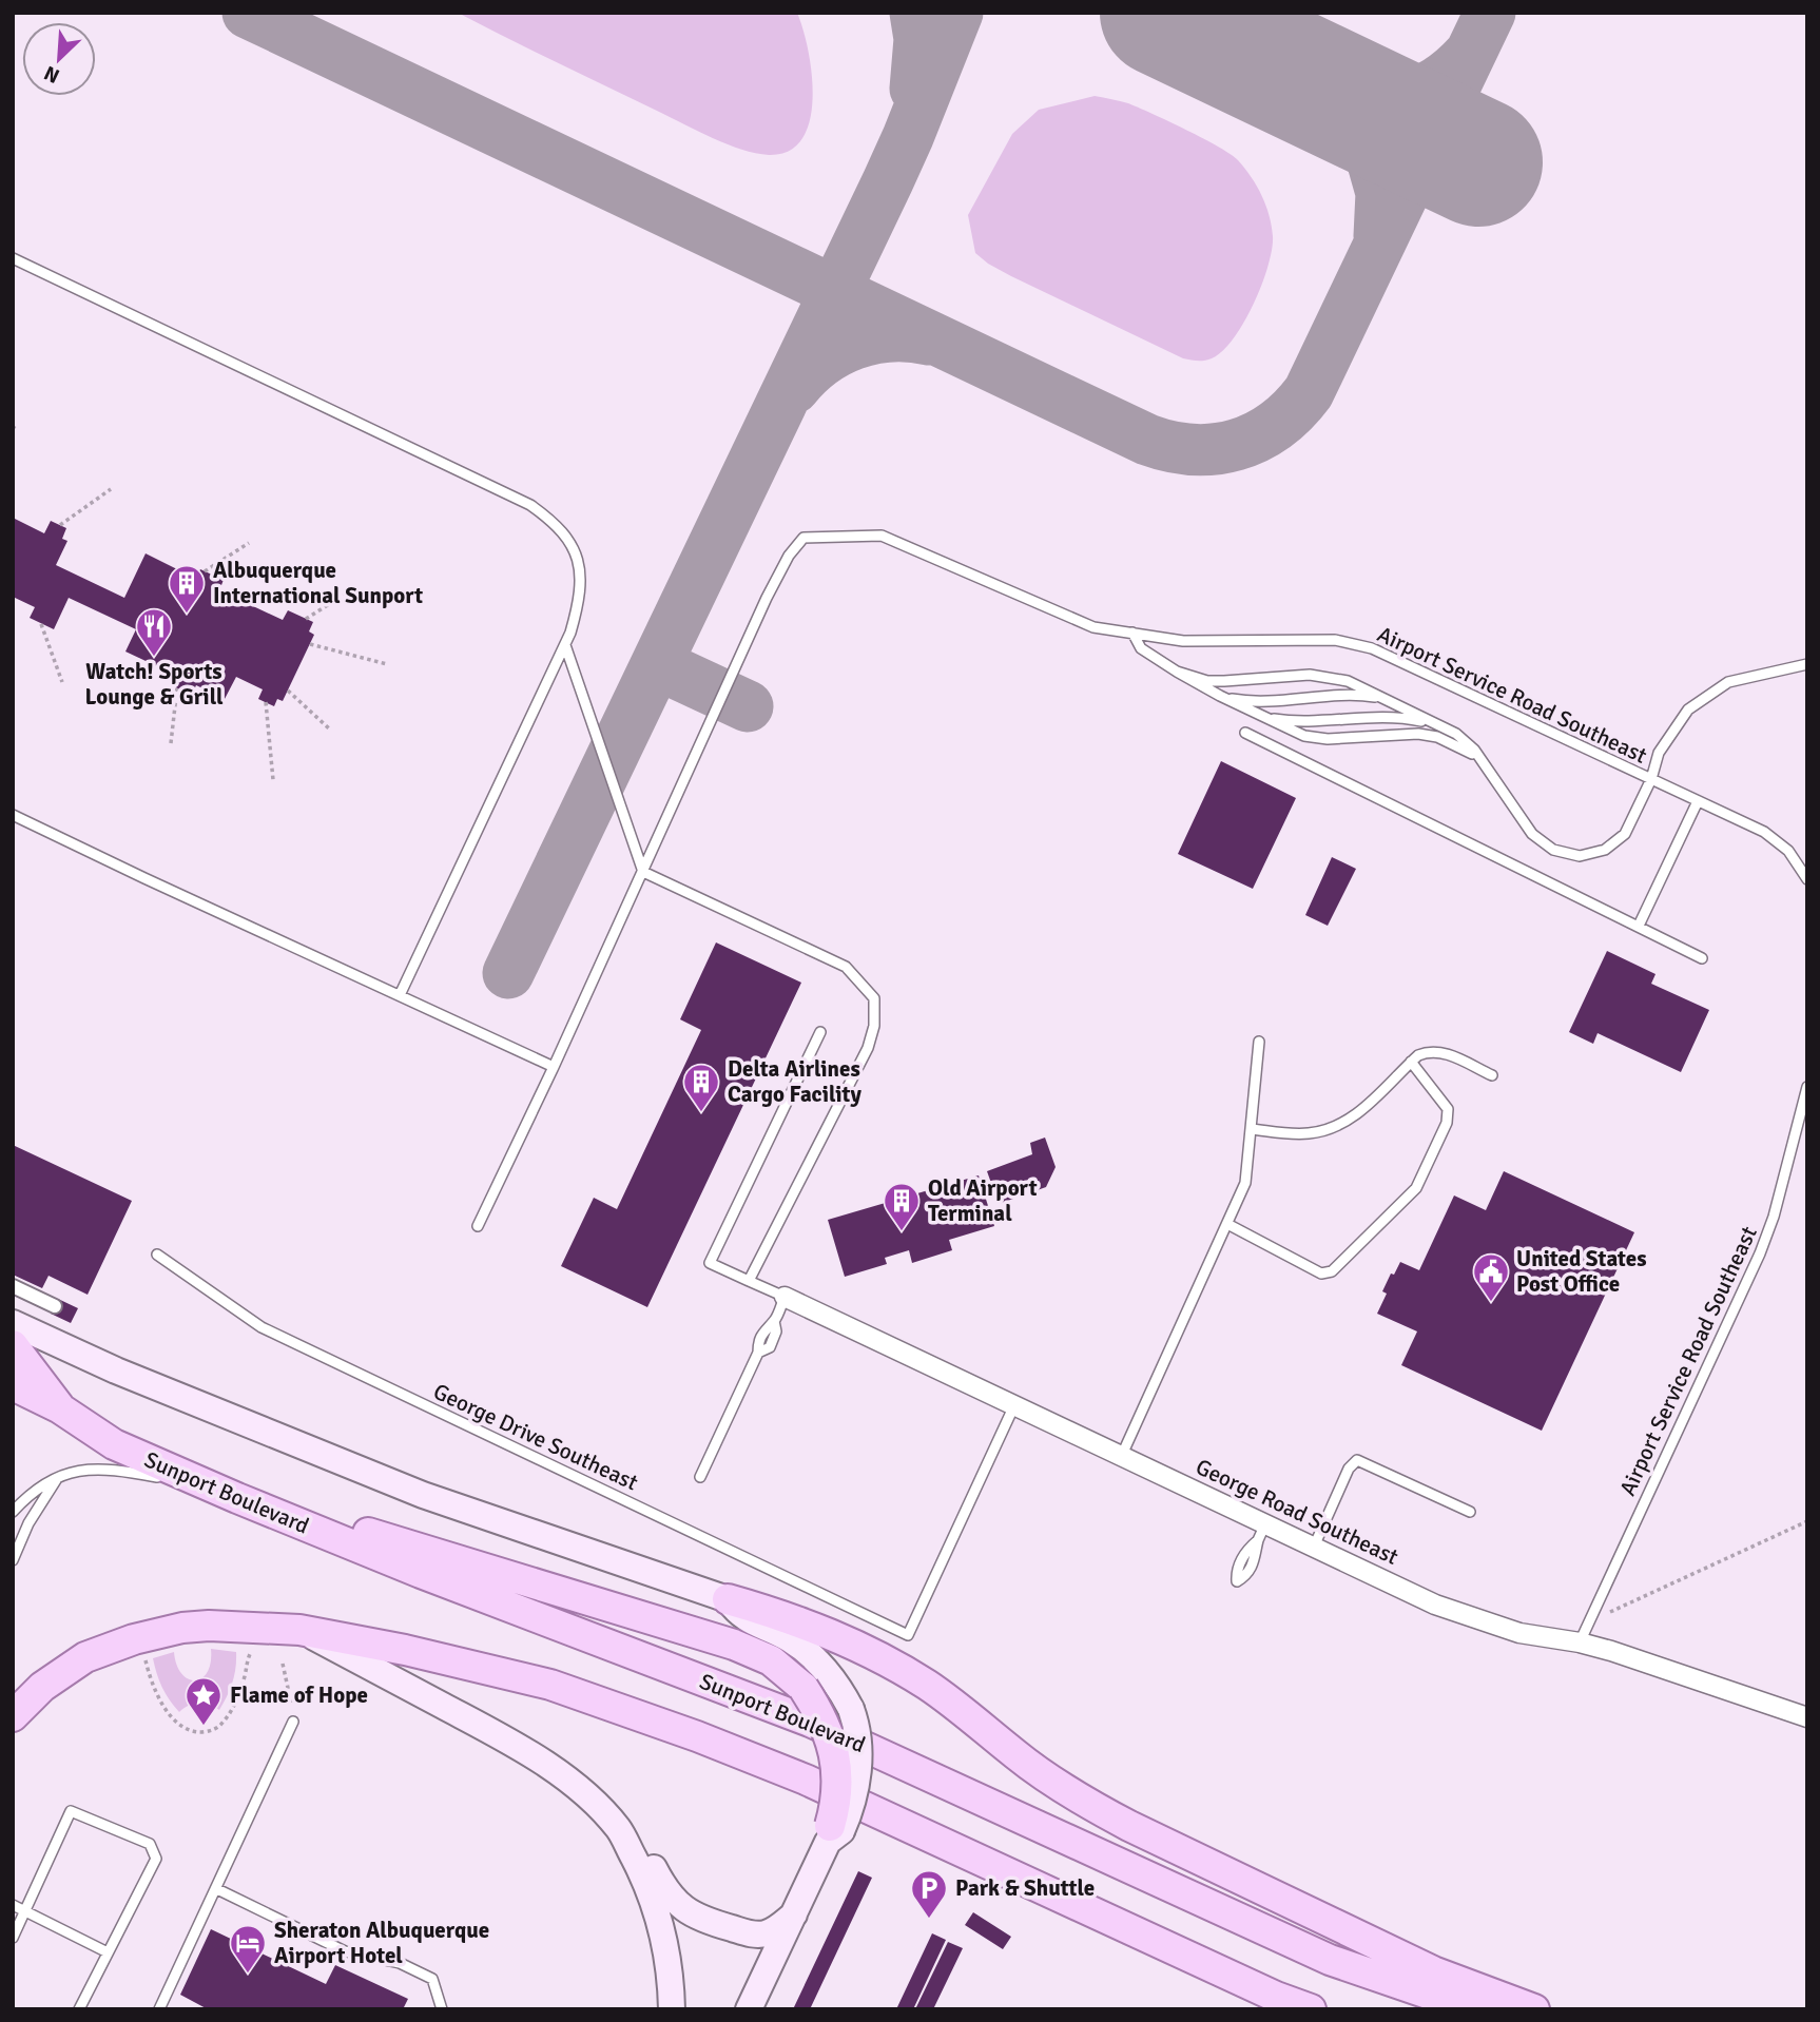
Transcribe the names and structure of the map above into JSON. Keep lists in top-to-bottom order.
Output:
{
  "streets": {
    "main road": ["Sunport Boulevard"],
    "street": ["George Road Southeast"],
    "lane": ["Airport Service Road Southeast", "George Drive Southeast"]
  },
  "crossings": [
    ["Airport Service Road Southeast", "George Road Southeast"],
    ["George Drive Southeast", "George Road Southeast"]
  ],
  "places": {
    "building": ["Albuquerque International Sunport", "Delta Airlines Cargo Facility", "Old Airport Terminal"],
    "restaurant": ["Watch! Sports Lounge & Grill"],
    "public building": ["United States Post Office"],
    "place": ["Flame of Hope"],
    "parking": ["Park & Shuttle"],
    "hotel": ["Sheraton Albuquerque Airport Hotel"]
  },
  "north": "bottom left"
}
